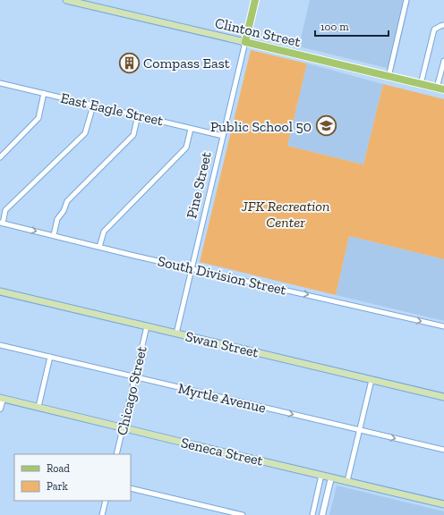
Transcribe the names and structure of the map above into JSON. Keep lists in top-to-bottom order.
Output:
{
  "streets": {
    "main road": [
      "Clinton Street",
      "Pine Street",
      "Swan Street",
      "Seneca Street"
    ],
    "street": [
      "East Eagle Street",
      "South Division Street",
      "Chicago Street",
      "Myrtle Avenue"
    ]
  },
  "crossings": [
    ["Clinton Street", "Pine Street"],
    ["East Eagle Street", "Pine Street"],
    ["Pine Street", "South Division Street"],
    ["Pine Street", "Swan Street"],
    ["Swan Street", "Chicago Street"],
    ["Chicago Street", "Myrtle Avenue"],
    ["Chicago Street", "Seneca Street"]
  ],
  "one_way": ["South Division Street", "Myrtle Avenue"],
  "parks": ["JFK Recreation Center"],
  "places": {
    "building": ["Compass East"],
    "school or university": ["Public School 50"]
  },
  "legend": ["Road", "Park"],
  "scale_bar": "100 m"
}
